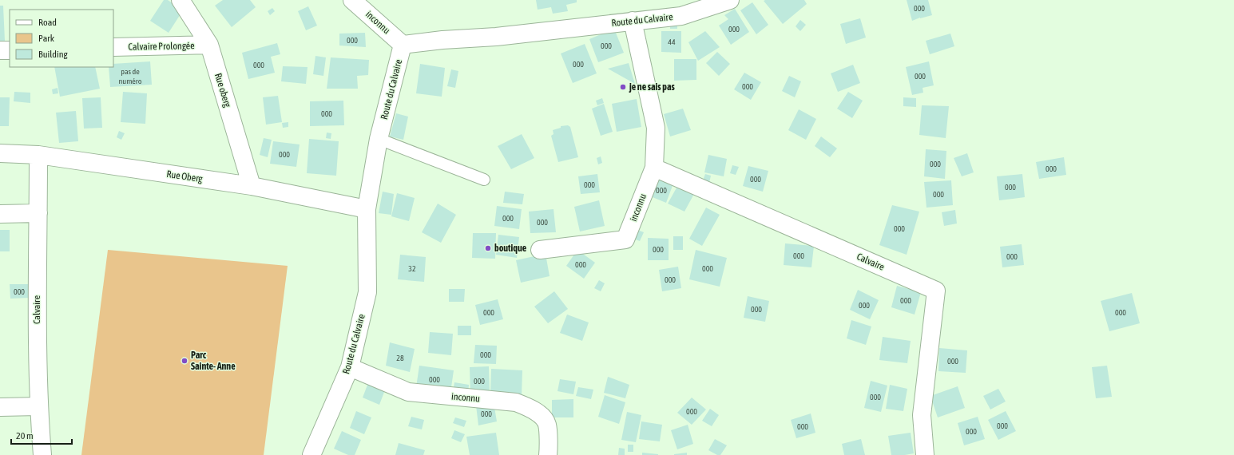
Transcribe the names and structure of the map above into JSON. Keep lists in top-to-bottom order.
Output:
{
  "streets": {
    "street": [
      "Route du Calvaire",
      "inconnu",
      "Calvaire Prolongée",
      "Rue oberg",
      "Rue Oberg",
      "Calvaire"
    ]
  },
  "crossings": [
    ["Route du Calvaire", "inconnu"],
    ["Route du Calvaire", "Rue Oberg"],
    ["inconnu", "Calvaire"],
    ["Calvaire Prolongée", "Rue oberg"],
    ["Rue oberg", "Rue Oberg"],
    ["Rue Oberg", "Calvaire"]
  ],
  "places": ["je ne sais pas", "boutique", "Parc Sainte- Anne"],
  "house_numbers": [
    "000",
    "000",
    "000",
    "44",
    "000",
    "000",
    "000",
    "pas de numéro",
    "000",
    "000",
    "000",
    "000",
    "000",
    "000",
    "000",
    "000",
    "000",
    "000",
    "000",
    "000",
    "000",
    "000",
    "000",
    "000",
    "000",
    "000",
    "32",
    "000",
    "000",
    "000",
    "000",
    "000",
    "000",
    "000",
    "000",
    "000",
    "28",
    "000",
    "000",
    "000",
    "000",
    "000",
    "000",
    "000",
    "000",
    "000"
  ],
  "legend": ["Road", "Park", "Building"],
  "scale_bar": "20 m"
}
